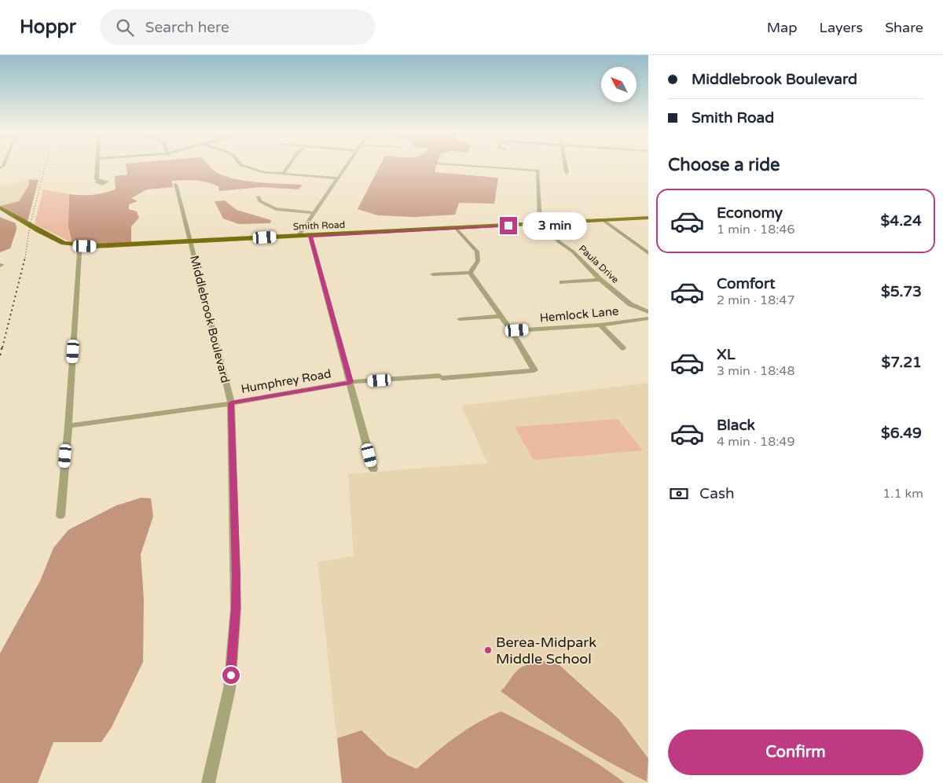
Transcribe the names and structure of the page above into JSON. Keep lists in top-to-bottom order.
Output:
{
  "streets": {
    "main road": ["Smith Road"],
    "street": [
      "Paula Drive",
      "Hemlock Lane",
      "Middlebrook Boulevard",
      "Humphrey Road"
    ]
  },
  "crossings": [
    ["Smith Road", "Paula Drive"],
    ["Smith Road", "Middlebrook Boulevard"],
    ["Hemlock Lane", "Humphrey Road"],
    ["Middlebrook Boulevard", "Humphrey Road"]
  ],
  "places": ["Berea-Midpark Middle School"],
  "north": "top left",
  "page": {
    "header": "Hoppr",
    "search": "Search here",
    "nav": ["Map", "Layers", "Share"],
    "banner": ["Middlebrook Boulevard", "Smith Road"],
    "heading": "Choose a ride",
    "list": [
      {
        "name": "Economy",
        "note": "1 min · 18:46",
        "value": "$4.24"
      },
      {
        "name": "Comfort",
        "note": "2 min · 18:47",
        "value": "$5.73"
      },
      {
        "name": "XL",
        "note": "3 min · 18:48",
        "value": "$7.21"
      },
      {
        "name": "Black",
        "note": "4 min · 18:49",
        "value": "$6.49"
      }
    ],
    "bubble": "3 min",
    "pay": ["Cash", "1.1 km"],
    "buttons": "Confirm"
  }
}
